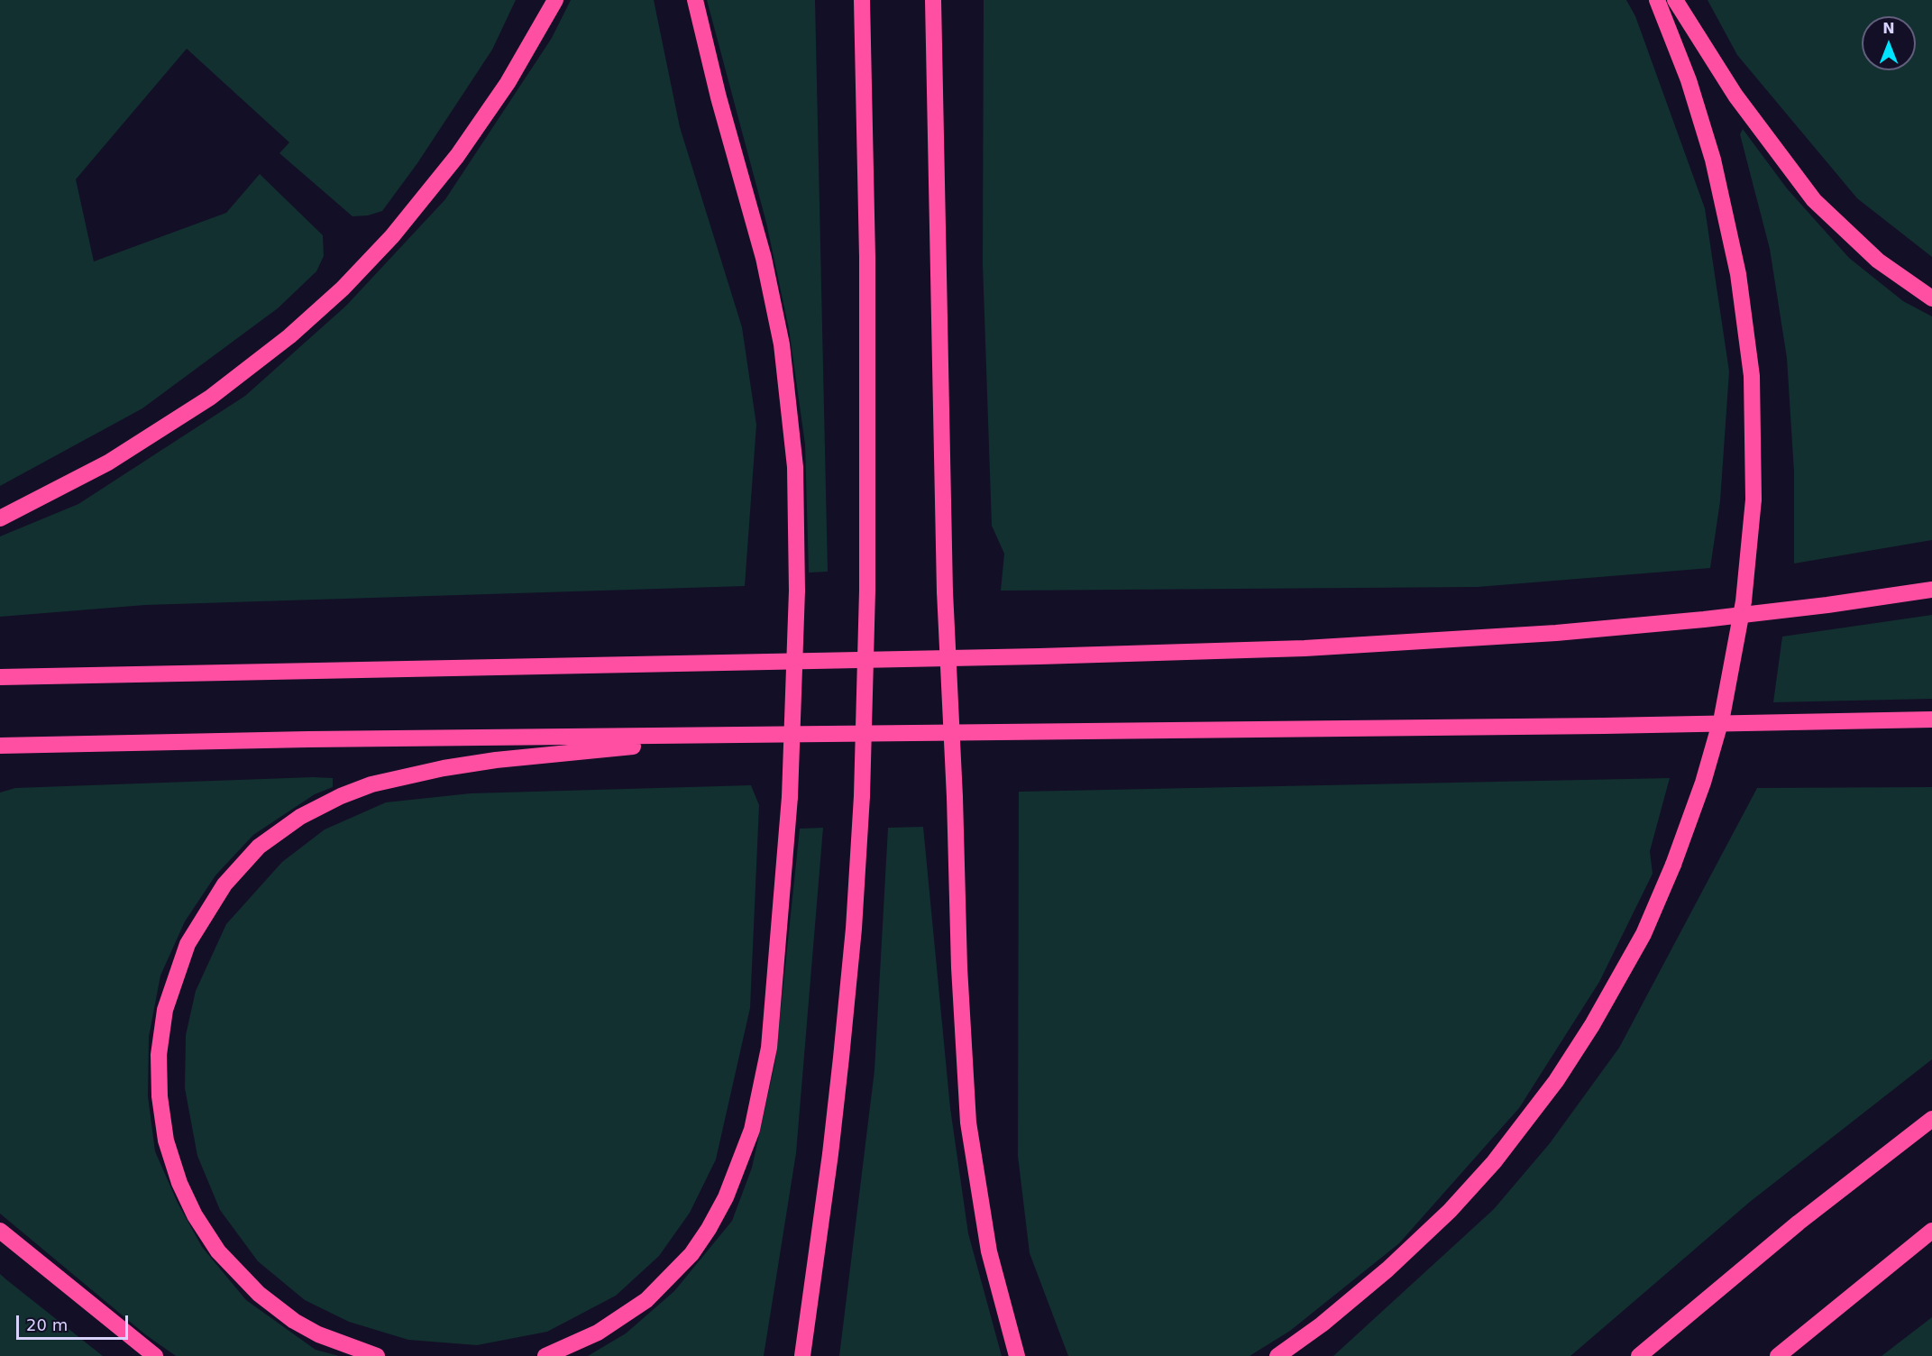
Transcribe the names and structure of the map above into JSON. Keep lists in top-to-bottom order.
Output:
{
  "scale_bar": "20 m",
  "north": "top"
}
